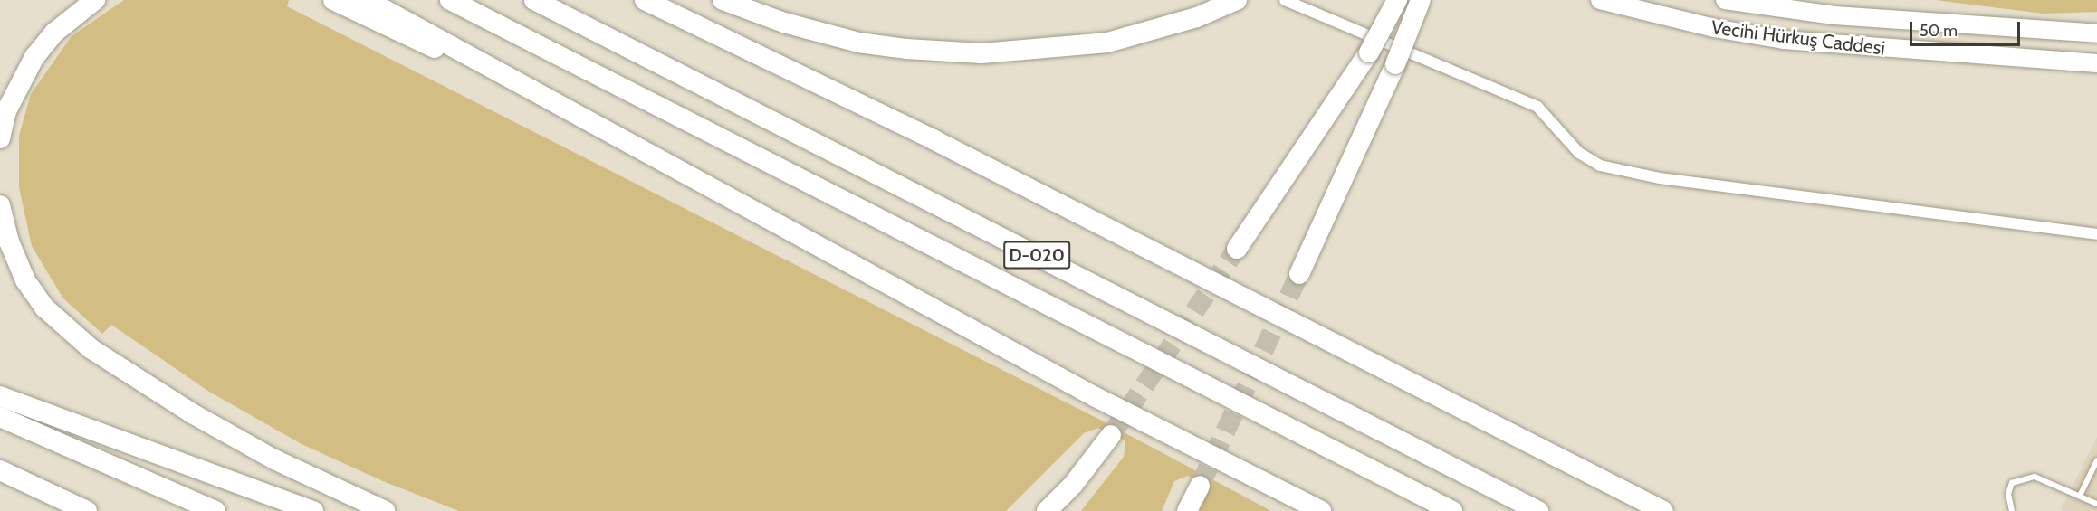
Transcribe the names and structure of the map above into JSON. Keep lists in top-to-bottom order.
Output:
{
  "streets": {
    "highway": ["D-020"],
    "main road": ["Vecihi Hürkuş Caddesi"]
  },
  "scale_bar": "50 m"
}
